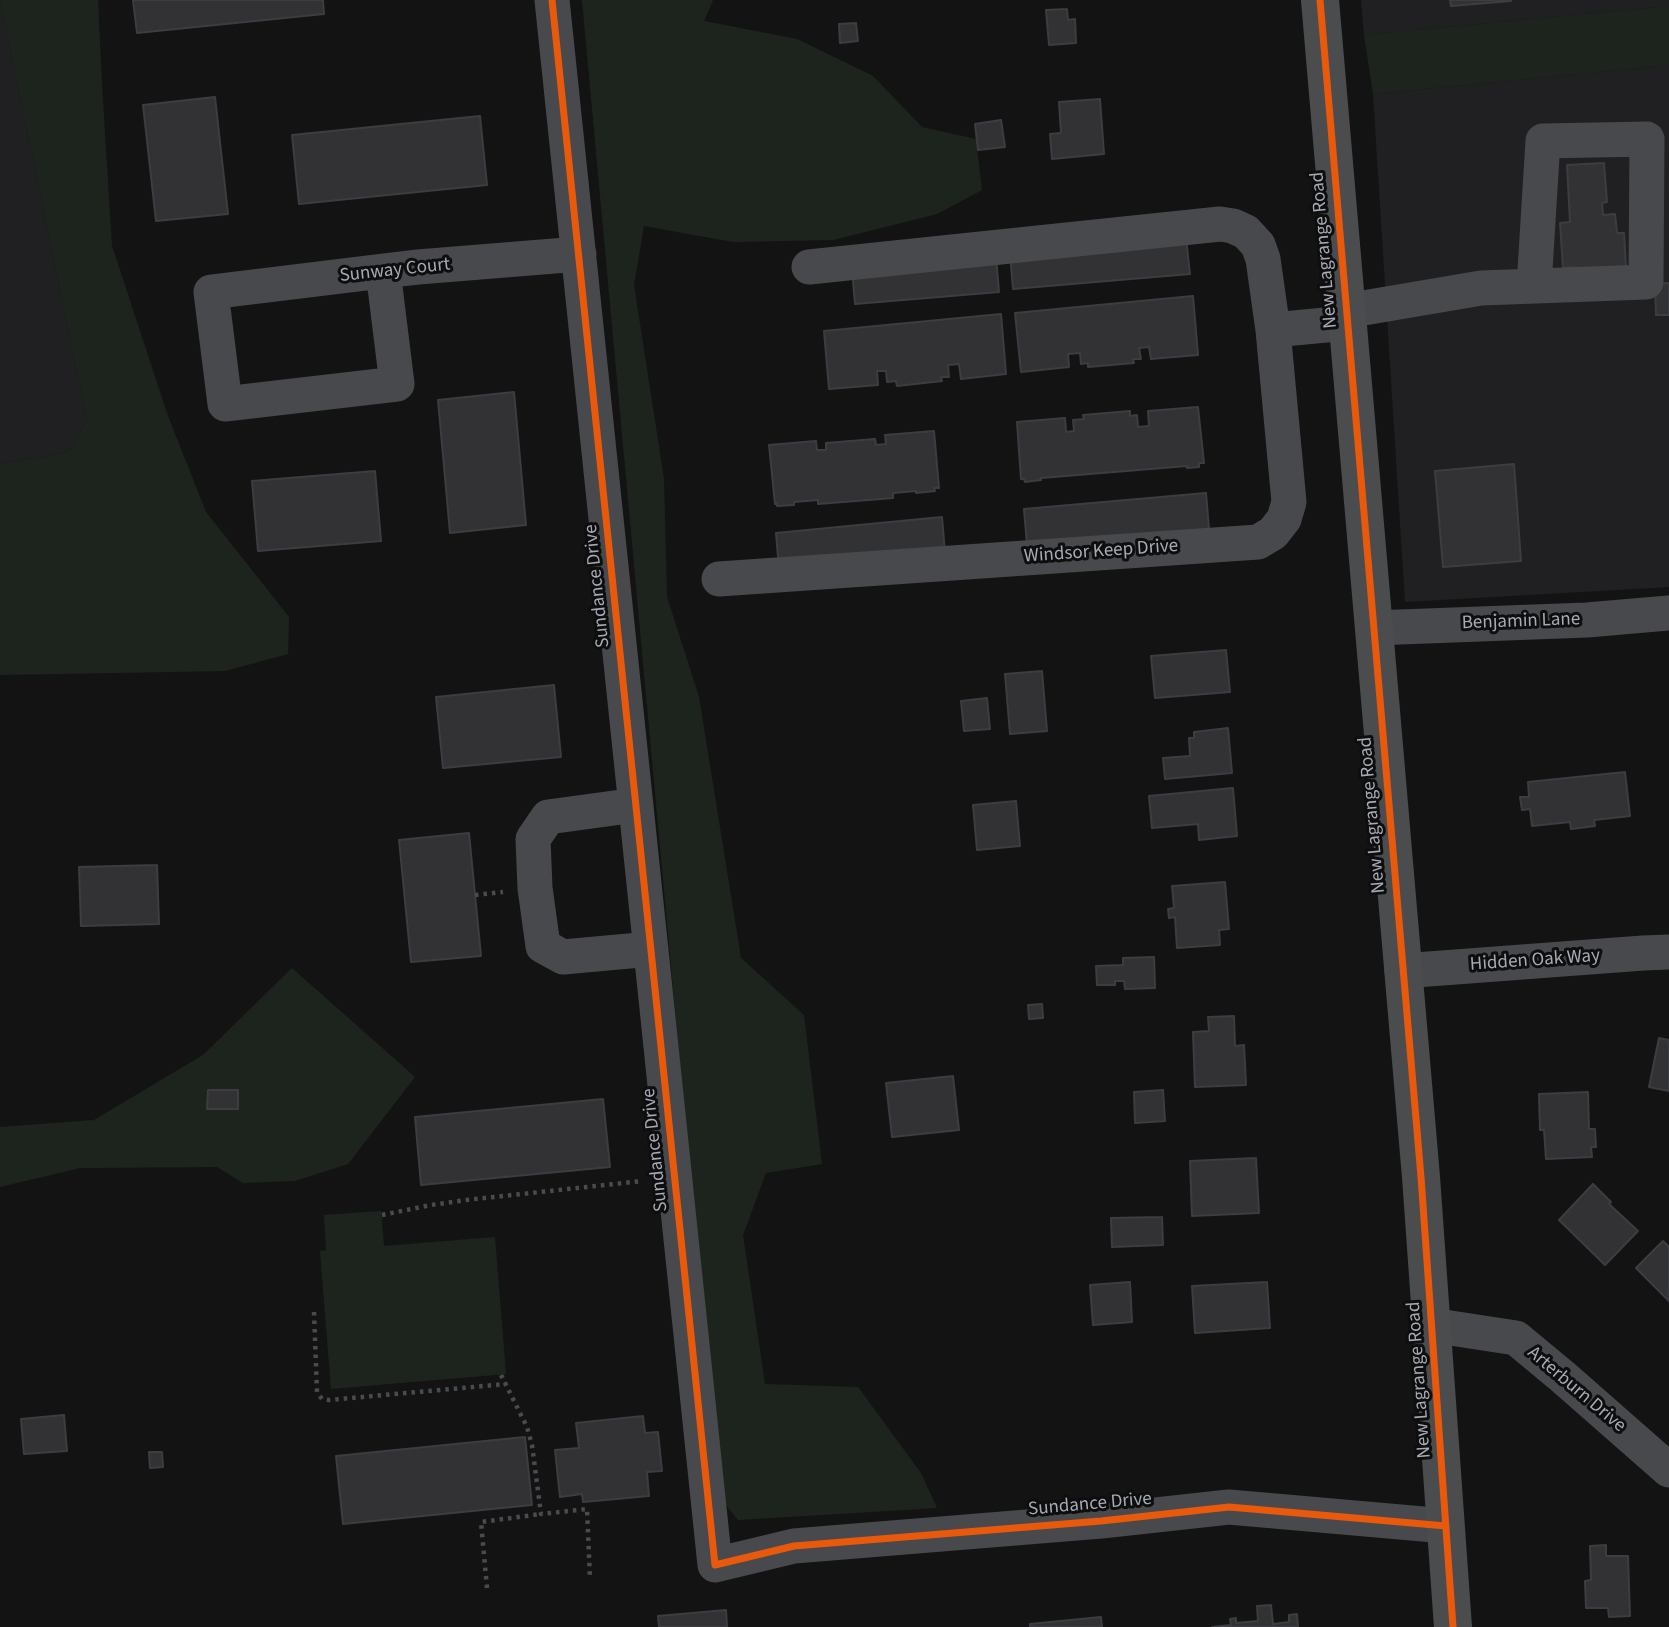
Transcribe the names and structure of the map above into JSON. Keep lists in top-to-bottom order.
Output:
{
  "streets": {
    "main road": ["New Lagrange Road"],
    "street": [
      "Sunway Court",
      "Windsor Keep Drive",
      "Sundance Drive",
      "Benjamin Lane",
      "Hidden Oak Way",
      "Arterburn Drive"
    ]
  },
  "crossings": [
    ["New Lagrange Road", "Sundance Drive"],
    ["New Lagrange Road", "Benjamin Lane"],
    ["New Lagrange Road", "Hidden Oak Way"],
    ["New Lagrange Road", "Arterburn Drive"],
    ["Sunway Court", "Sundance Drive"]
  ]
}
